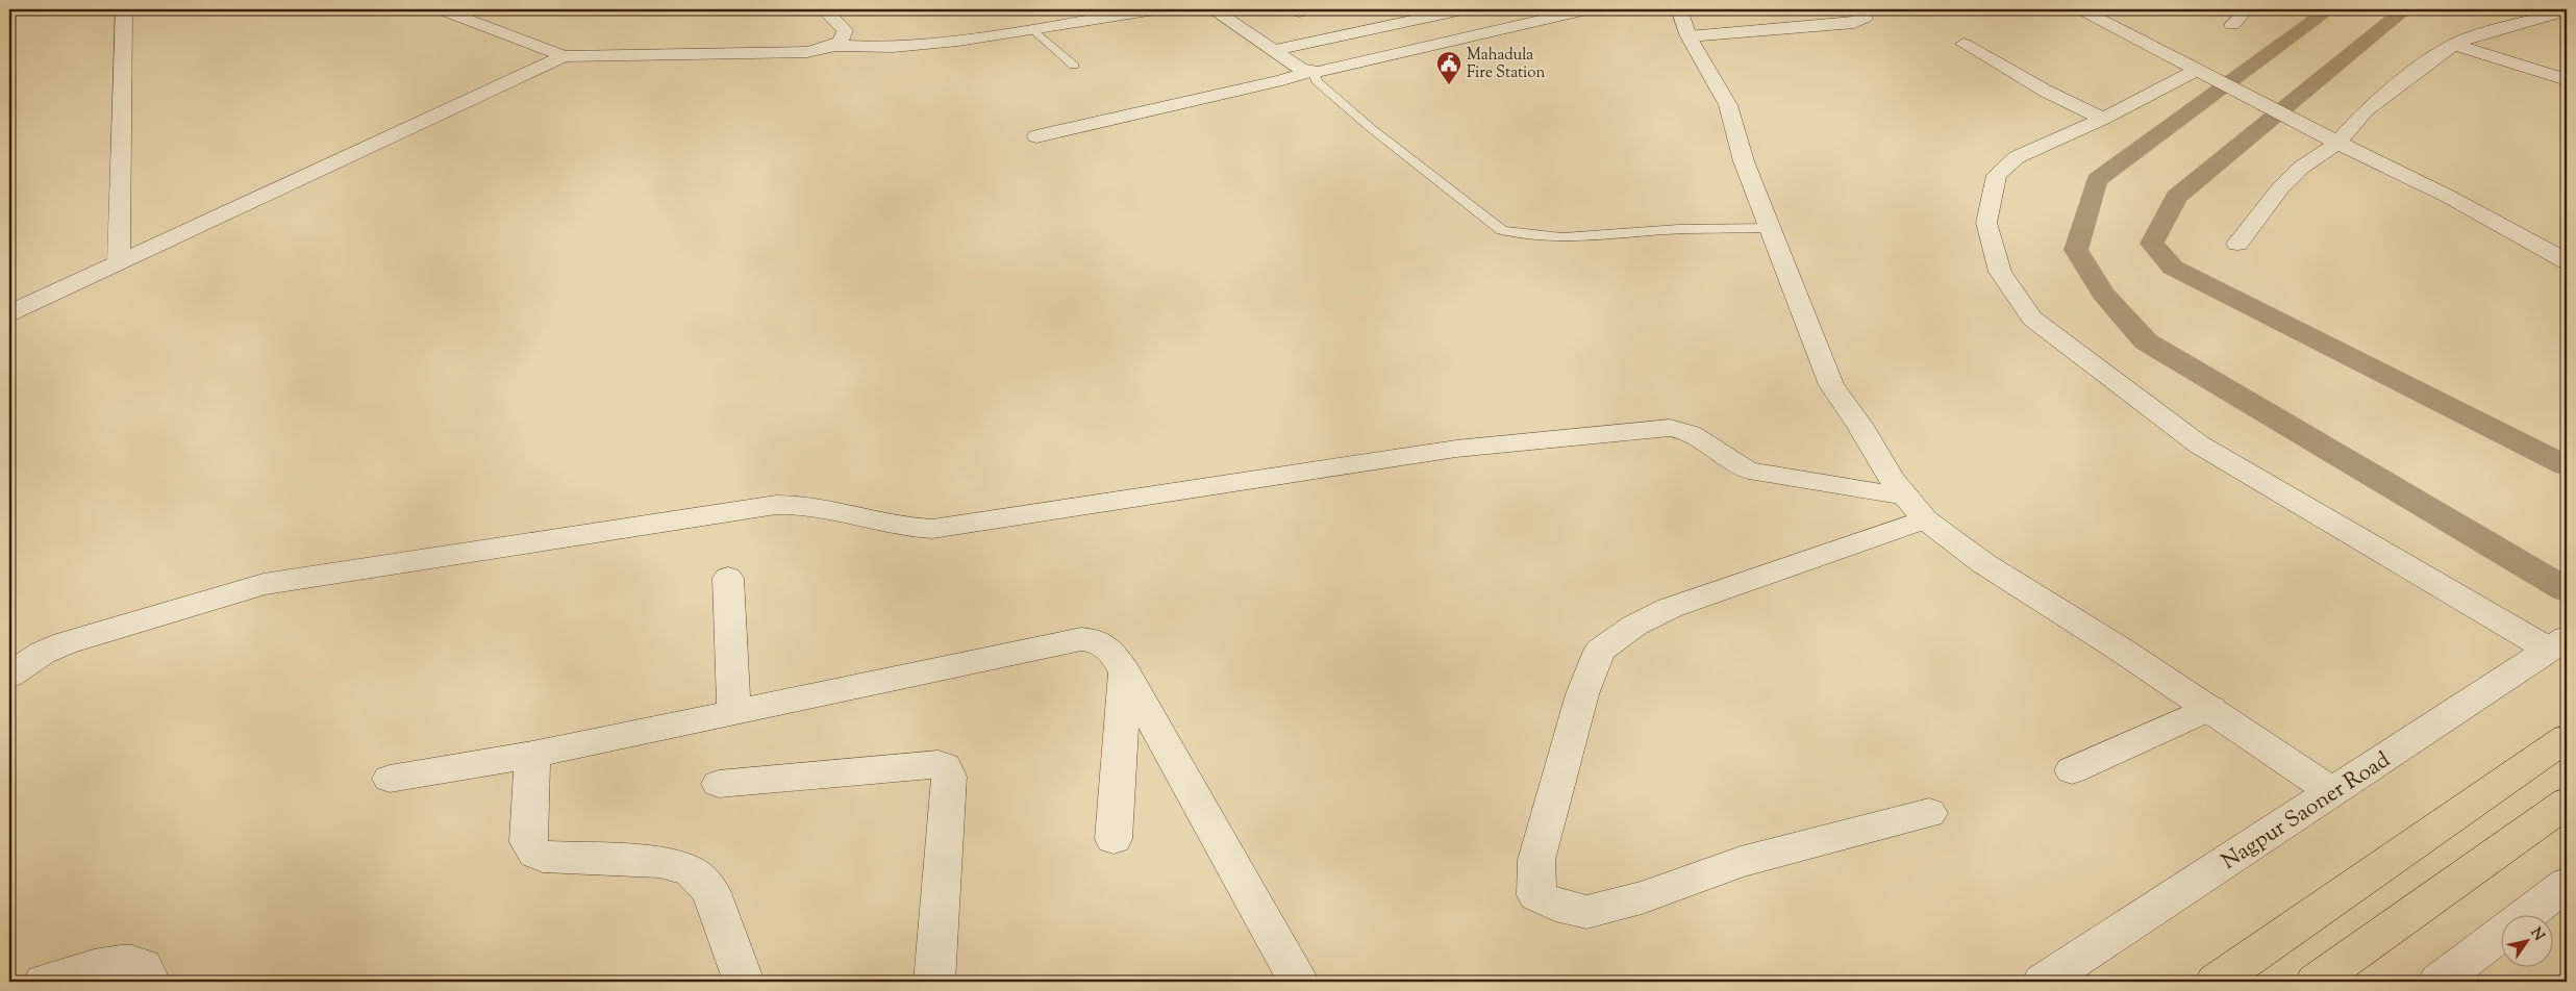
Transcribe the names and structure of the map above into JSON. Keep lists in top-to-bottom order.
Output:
{
  "streets": {
    "street": ["Nagpur Saoner Road"]
  },
  "places": {
    "public building": ["Mahadula Fire Station"]
  },
  "north": "top right"
}
